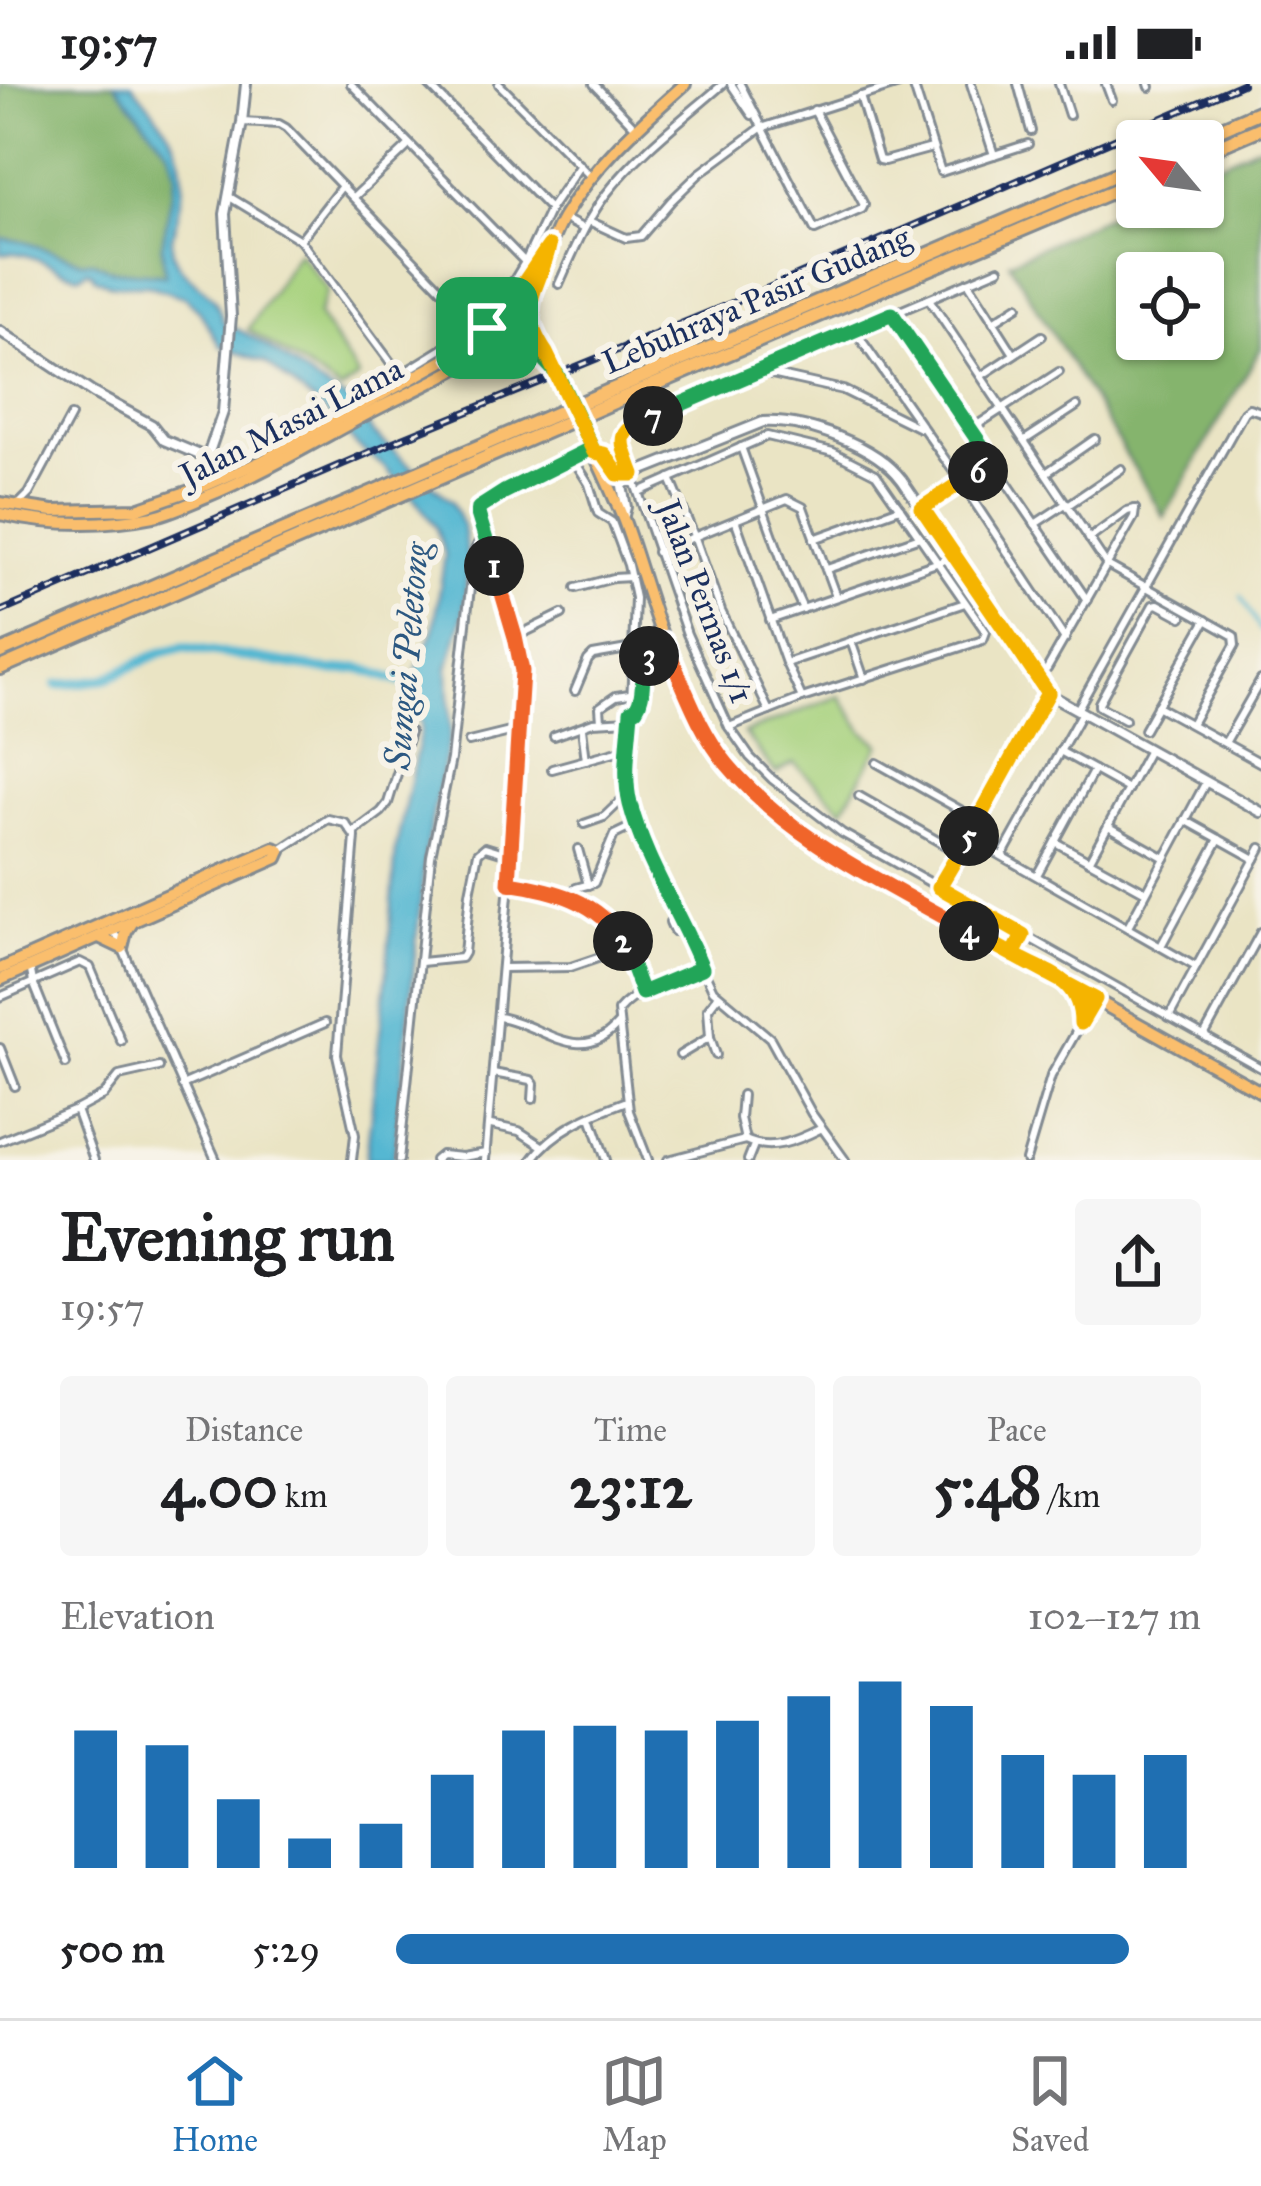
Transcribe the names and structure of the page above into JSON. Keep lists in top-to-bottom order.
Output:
{
  "streets": {
    "highway": ["Lebuhraya Pasir Gudang"],
    "main road": ["Jalan Masai Lama"],
    "street": ["Jalan Permas 1/1"]
  },
  "water": ["Sungai Peletong"],
  "north": "top left",
  "page": {
    "status": "19:57",
    "pins": [
      "7",
      "6",
      "1",
      "3",
      "5",
      "4",
      "2"
    ],
    "heading": ["Evening run", "19:57"],
    "stats": [
      ["Distance", "4.00 km"],
      ["Time", "23:12"],
      ["Pace", "5:48 /km"]
    ],
    "chart": ["Elevation", "102–127 m"],
    "list": [
      {
        "name": "500 m",
        "note": "5:29"
      }
    ],
    "tabs": ["Home", "Map", "Saved"]
  }
}
